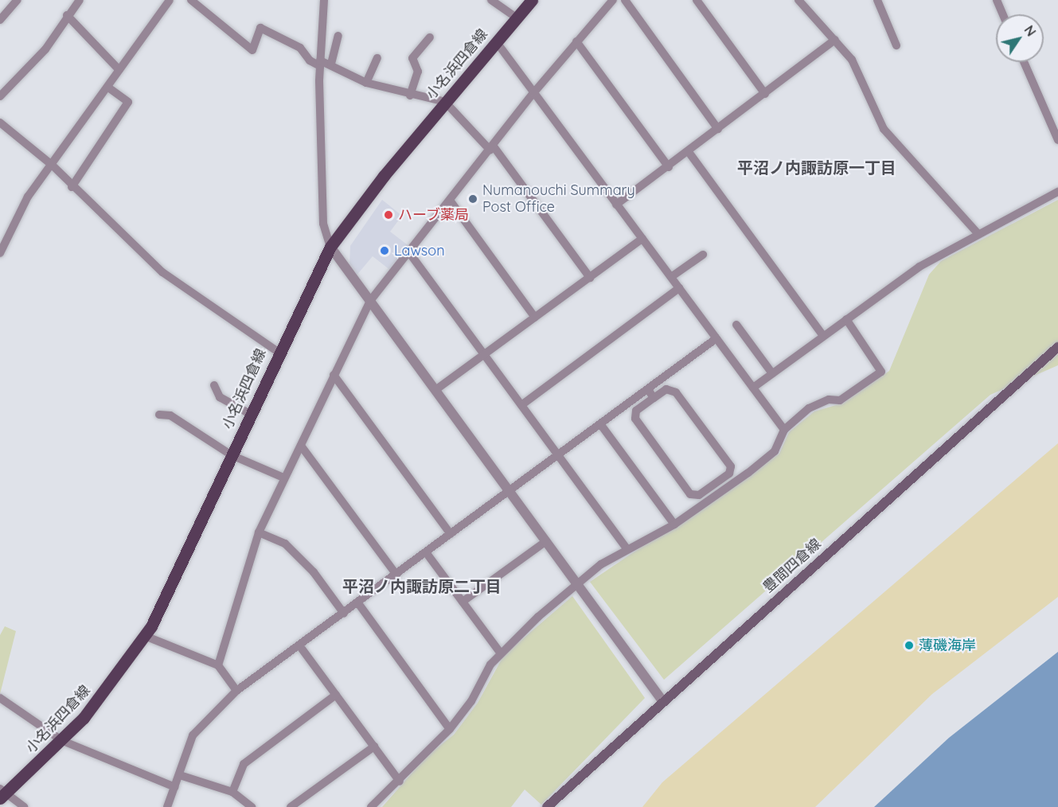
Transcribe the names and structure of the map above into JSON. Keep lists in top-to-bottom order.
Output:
{
  "streets": {
    "main road": ["小名浜四倉線", "豊間四倉線"]
  },
  "districts": ["平沼ノ内諏訪原一丁目", "平沼ノ内諏訪原二丁目"],
  "places": [
    "Numanouchi Summary Post Office",
    "ハーブ薬局",
    "Lawson",
    "薄磯海岸"
  ],
  "north": "top right"
}
